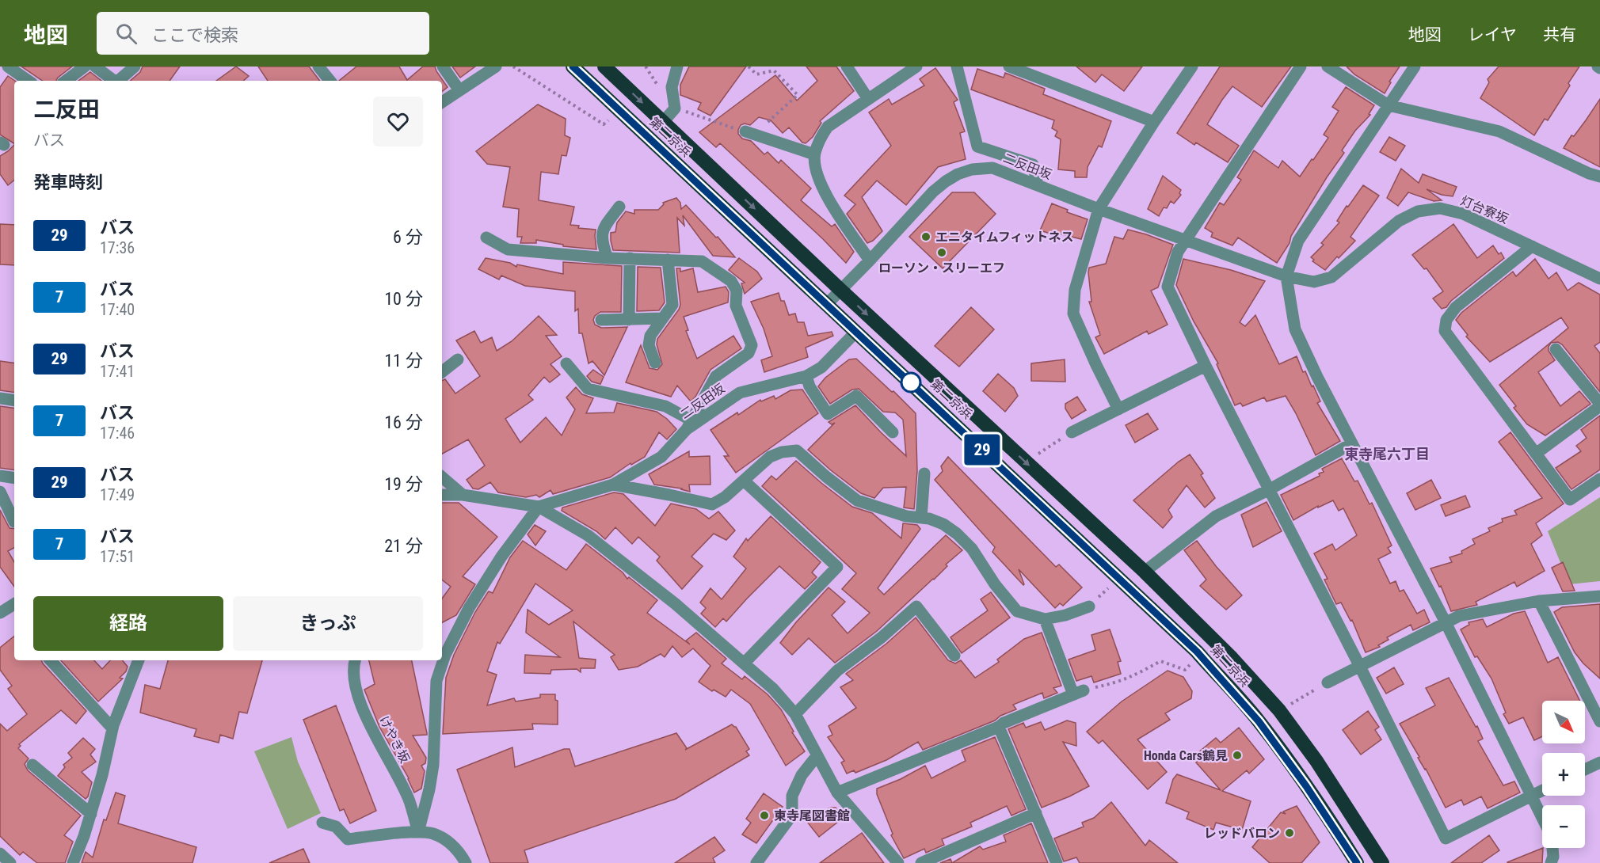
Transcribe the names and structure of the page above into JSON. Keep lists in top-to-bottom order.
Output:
{
  "streets": {
    "highway": ["第二京浜"],
    "street": ["二反田坂", "灯台寮坂", "けやき坂"]
  },
  "crossings": [
    ["第二京浜", "二反田坂"],
    ["二反田坂", "灯台寮坂"]
  ],
  "districts": ["東寺尾六丁目"],
  "places": [
    "エニタイムフィットネス",
    "ローソン・スリーエフ",
    "Honda Cars鶴見",
    "東寺尾図書館",
    "レッドバロン"
  ],
  "lines": ["bus line 29"],
  "north": "bottom right",
  "page": {
    "header": "地図",
    "search": "ここで検索",
    "nav": ["地図", "レイヤ", "共有"],
    "on_map": "29",
    "heading": [
      ["二反田", "バス"],
      "発車時刻"
    ],
    "list": [
      {
        "mark": "29",
        "name": "バス",
        "note": "17:36",
        "value": "6 分"
      },
      {
        "mark": "7",
        "name": "バス",
        "note": "17:40",
        "value": "10 分"
      },
      {
        "mark": "29",
        "name": "バス",
        "note": "17:41",
        "value": "11 分"
      },
      {
        "mark": "7",
        "name": "バス",
        "note": "17:46",
        "value": "16 分"
      },
      {
        "mark": "29",
        "name": "バス",
        "note": "17:49",
        "value": "19 分"
      },
      {
        "mark": "7",
        "name": "バス",
        "note": "17:51",
        "value": "21 分"
      }
    ],
    "buttons": ["経路", "きっぷ"],
    "map_buttons": ["+", "−"]
  }
}
